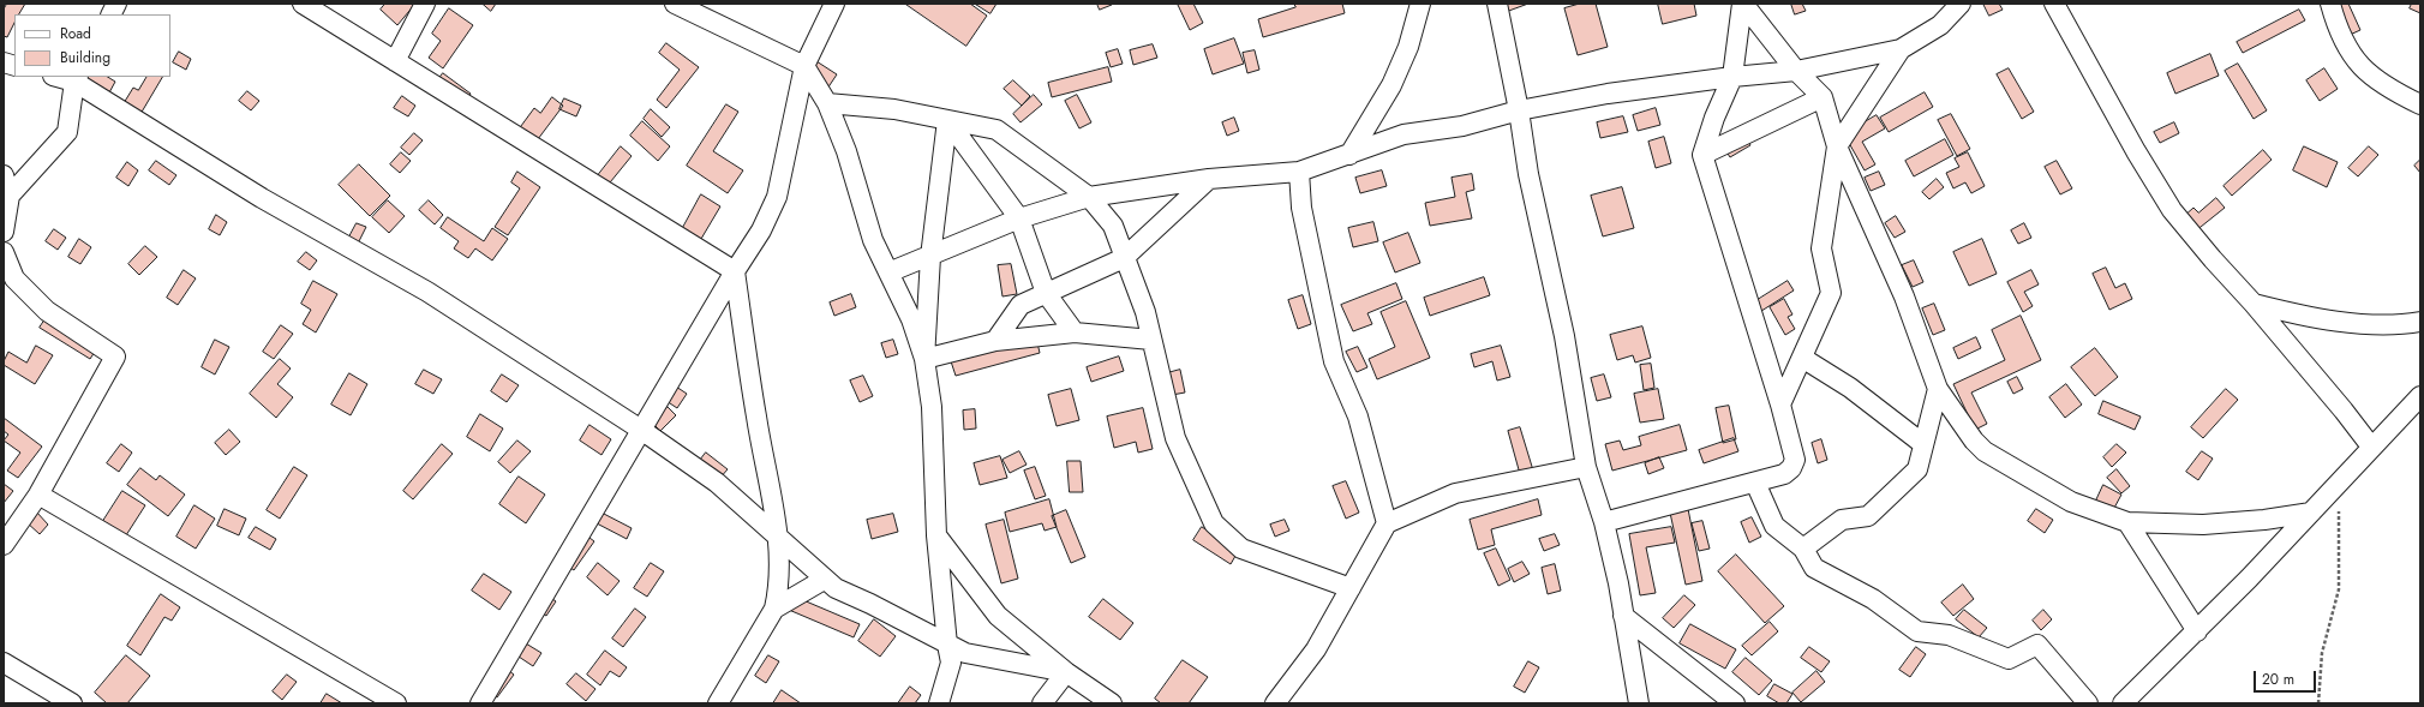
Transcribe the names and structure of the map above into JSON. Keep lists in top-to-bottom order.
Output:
{
  "legend": ["Road", "Building"],
  "scale_bar": "20 m"
}
